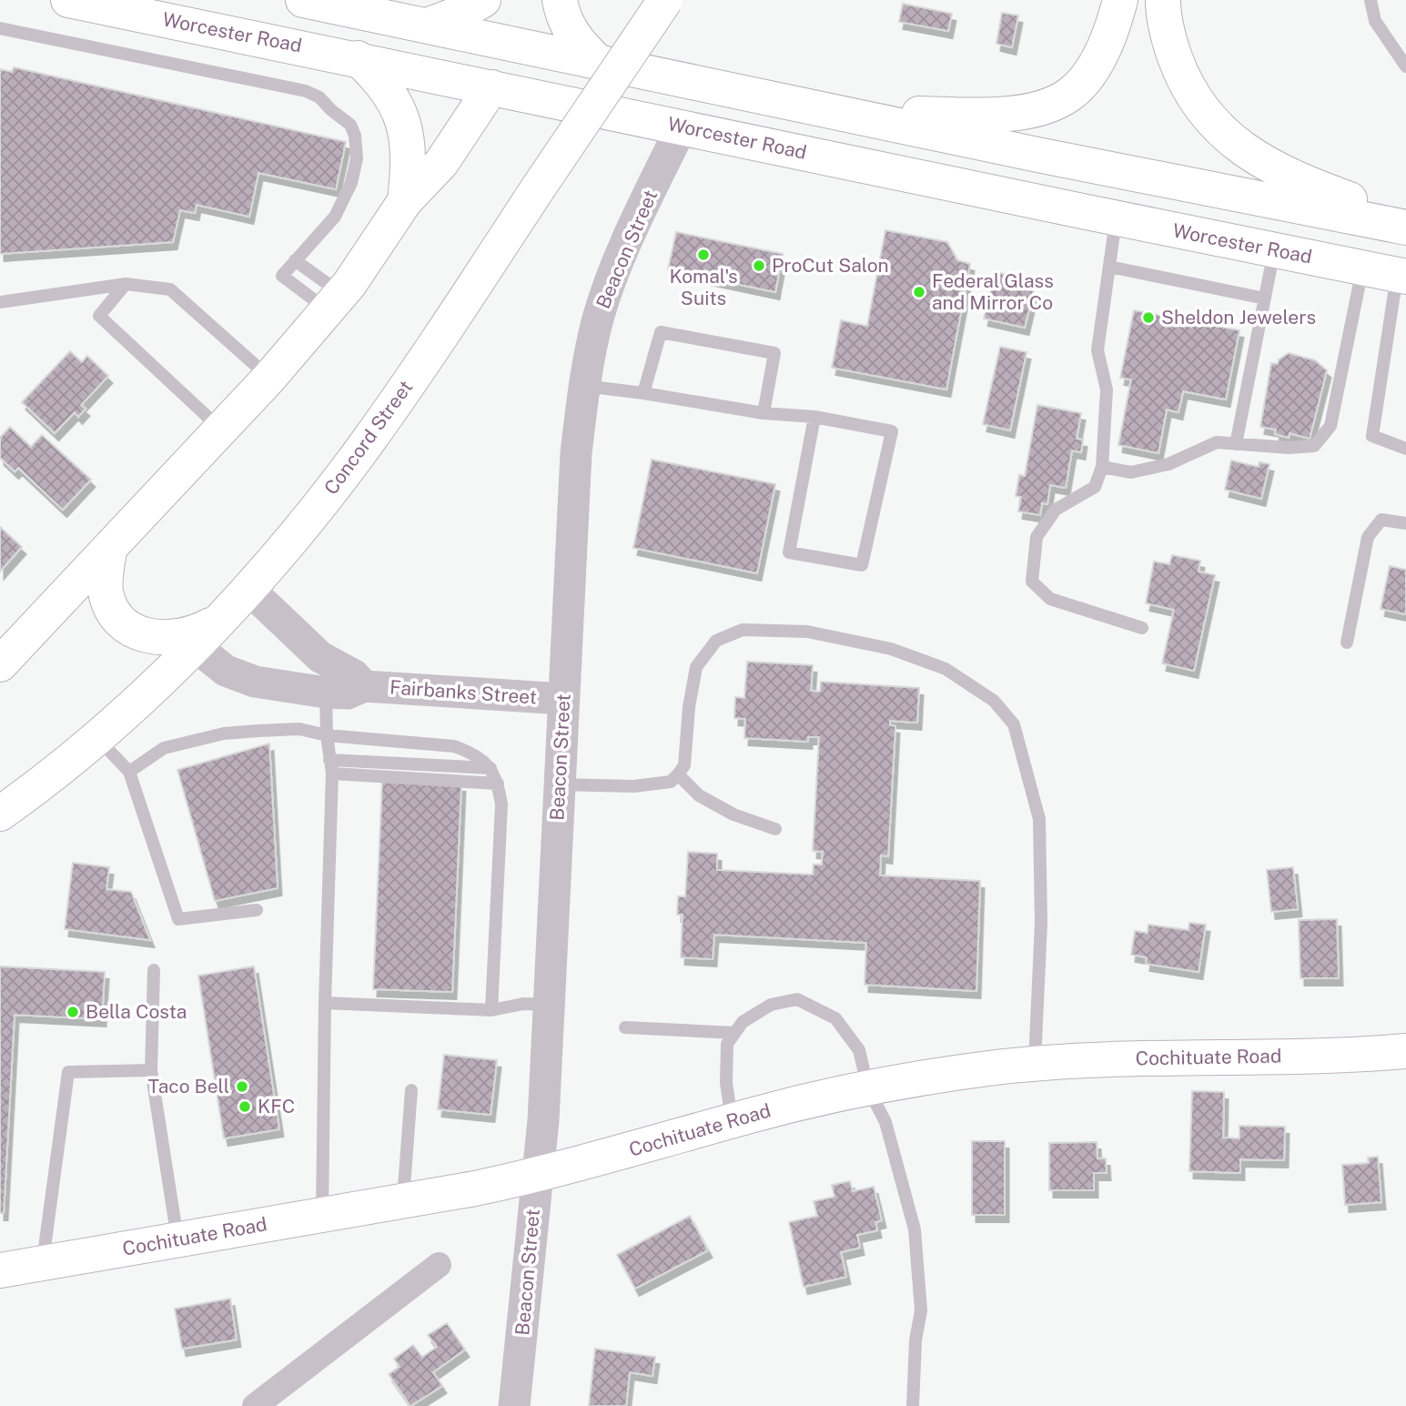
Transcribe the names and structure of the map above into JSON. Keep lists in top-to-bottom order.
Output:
{
  "streets": {
    "main road": ["Worcester Road", "Concord Street", "Cochituate Road"],
    "street": ["Beacon Street", "Fairbanks Street"]
  },
  "crossings": [
    ["Worcester Road", "Beacon Street"],
    ["Beacon Street", "Fairbanks Street"],
    ["Beacon Street", "Cochituate Road"],
    ["Concord Street", "Fairbanks Street"]
  ],
  "places": [
    "Komal's Suits",
    "ProCut Salon",
    "Federal Glass and Mirror Co",
    "Sheldon Jewelers",
    "Bella Costa",
    "Taco Bell",
    "KFC"
  ]
}
